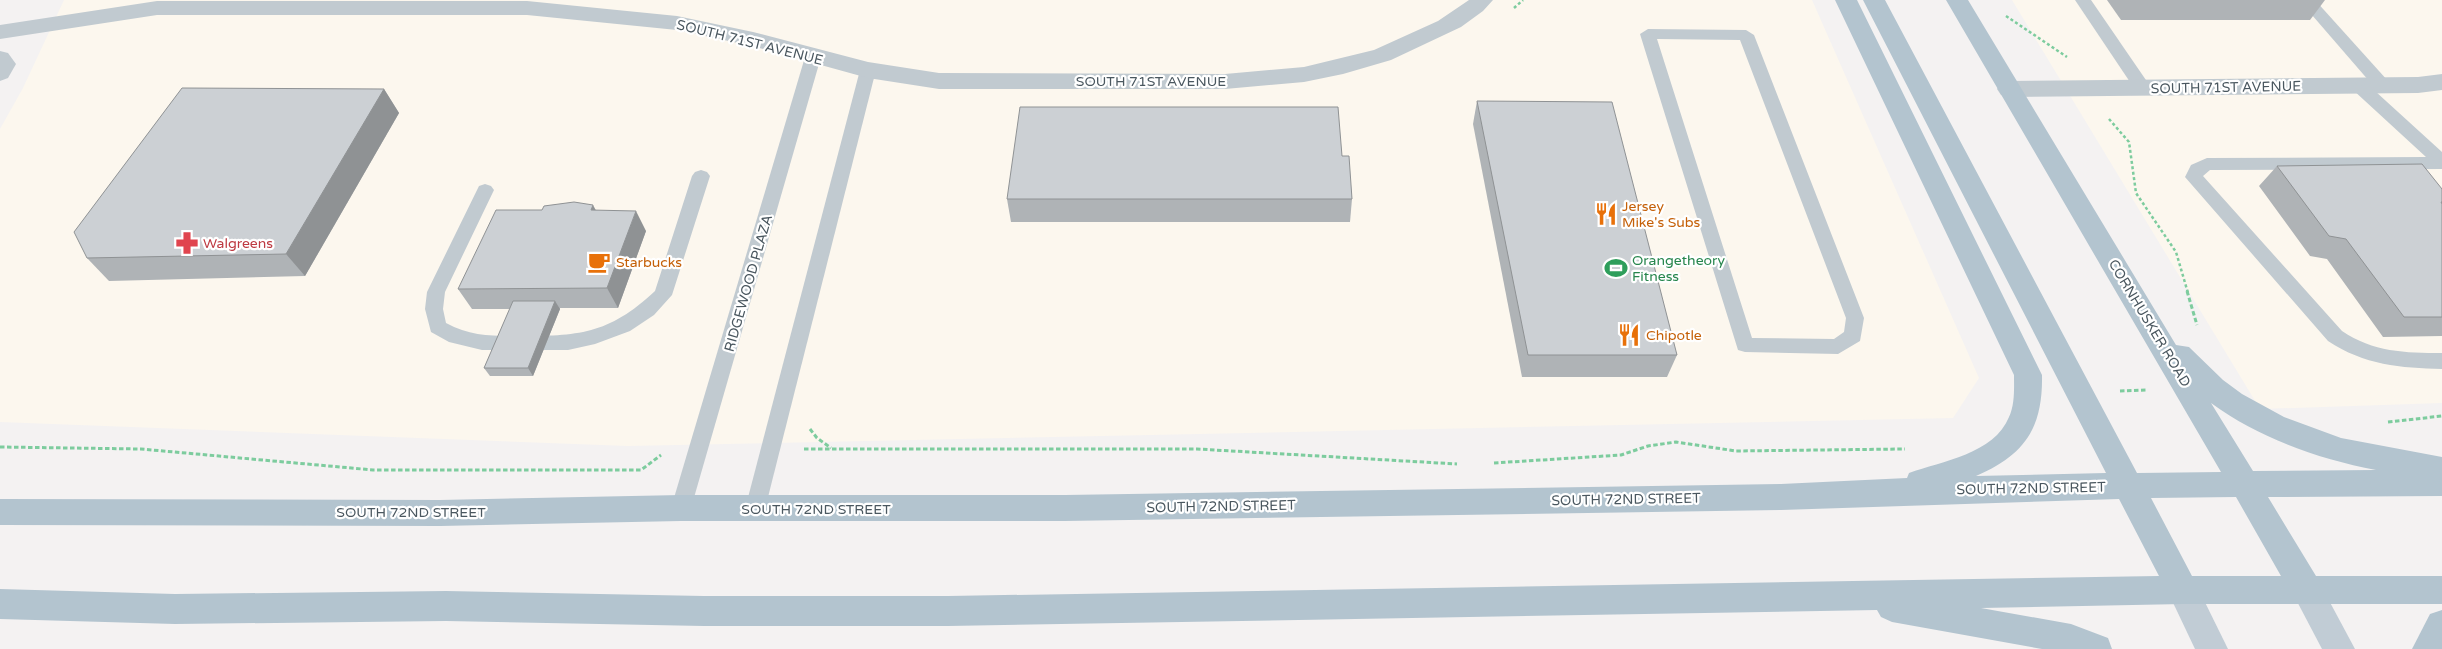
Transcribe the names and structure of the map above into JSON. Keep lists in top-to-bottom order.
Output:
{
  "streets": {
    "main road": ["CORNHUSKER ROAD", "SOUTH 72ND STREET"],
    "street": ["SOUTH 71ST AVENUE"],
    "lane": ["RIDGEWOOD PLAZA"]
  },
  "crossings": [
    ["SOUTH 71ST AVENUE", "RIDGEWOOD PLAZA"],
    ["SOUTH 71ST AVENUE", "CORNHUSKER ROAD"],
    ["RIDGEWOOD PLAZA", "SOUTH 72ND STREET"],
    ["CORNHUSKER ROAD", "SOUTH 72ND STREET"]
  ],
  "places": {
    "restaurant": ["Jersey Mike's Subs", "Chipotle"],
    "pharmacy": ["Walgreens"],
    "cafe": ["Starbucks"],
    "sports": ["Orangetheory Fitness"]
  }
}
